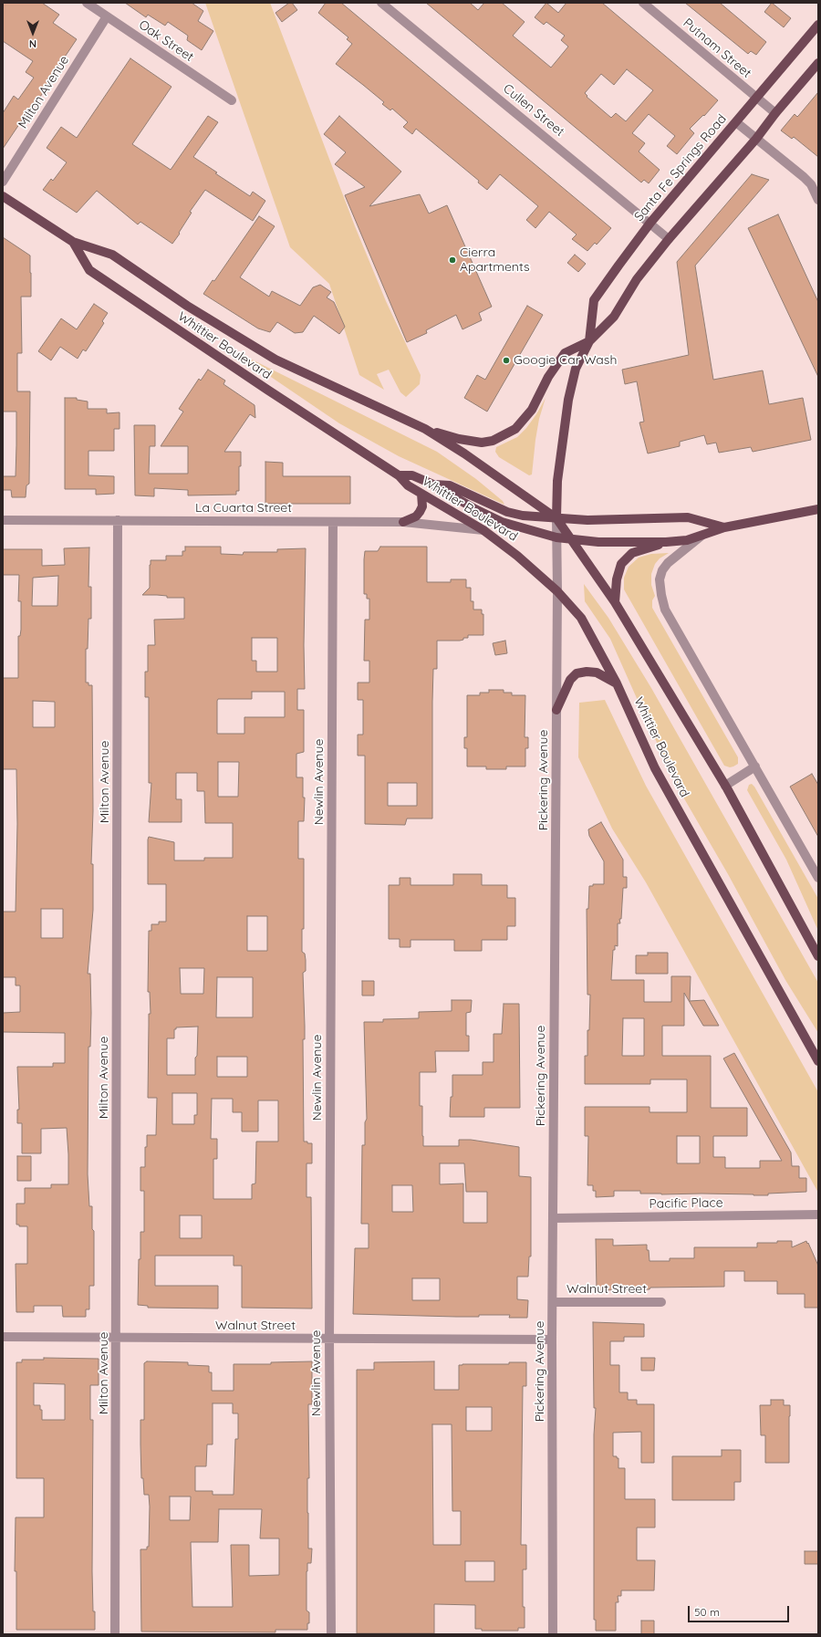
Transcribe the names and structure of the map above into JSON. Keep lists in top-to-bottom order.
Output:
{
  "streets": {
    "main road": ["Santa Fe Springs Road", "Whittier Boulevard"],
    "street": [
      "Oak Street",
      "Putnam Street",
      "Milton Avenue",
      "Cullen Street",
      "La Cuarta Street",
      "Pickering Avenue",
      "Newlin Avenue",
      "Pacific Place",
      "Walnut Street"
    ]
  },
  "crossings": [
    ["Oak Street", "Milton Avenue"],
    ["Putnam Street", "Santa Fe Springs Road"],
    ["Milton Avenue", "La Cuarta Street"],
    ["Milton Avenue", "Walnut Street"],
    ["Cullen Street", "Santa Fe Springs Road"],
    ["Santa Fe Springs Road", "Whittier Boulevard"],
    ["Santa Fe Springs Road", "Pickering Avenue"],
    ["Whittier Boulevard", "La Cuarta Street"],
    ["Whittier Boulevard", "Pickering Avenue"],
    ["La Cuarta Street", "Newlin Avenue"],
    ["Pickering Avenue", "Pacific Place"],
    ["Pickering Avenue", "Walnut Street"],
    ["Newlin Avenue", "Walnut Street"]
  ],
  "places": ["Cierra Apartments", "Googie Car Wash"],
  "scale_bar": "50 m",
  "north": "bottom"
}
